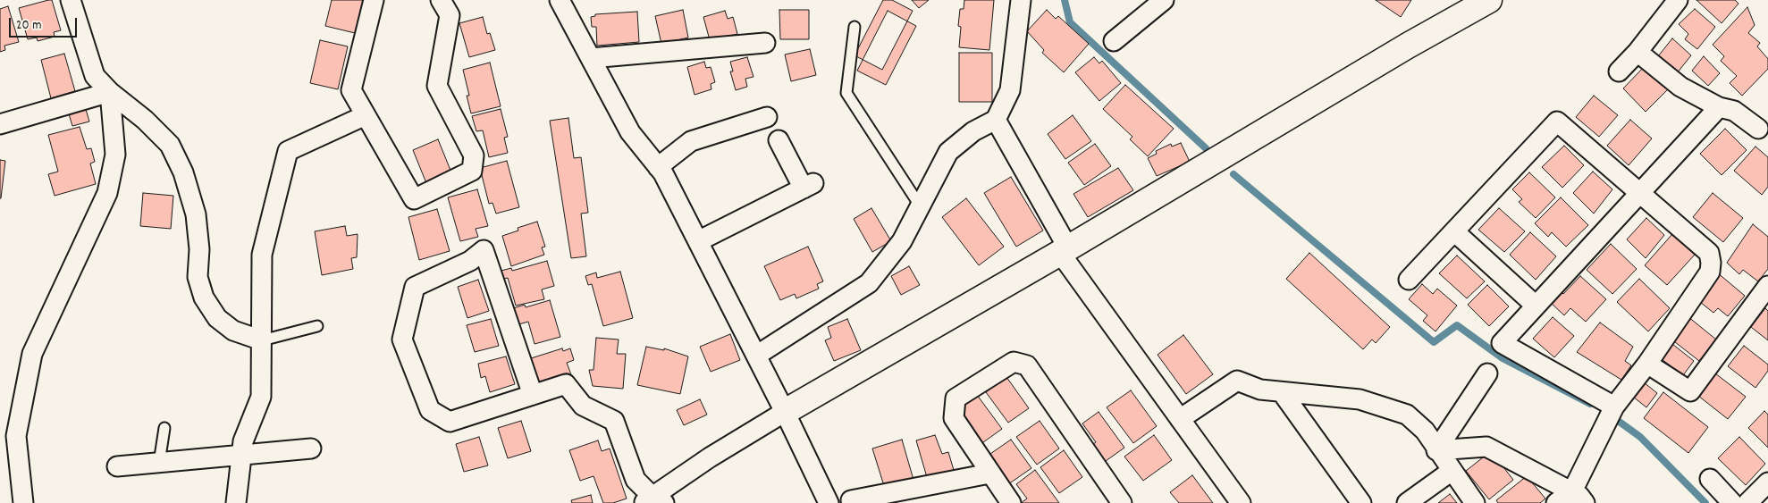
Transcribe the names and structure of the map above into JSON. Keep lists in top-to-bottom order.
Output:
{
  "scale_bar": "20 m"
}
